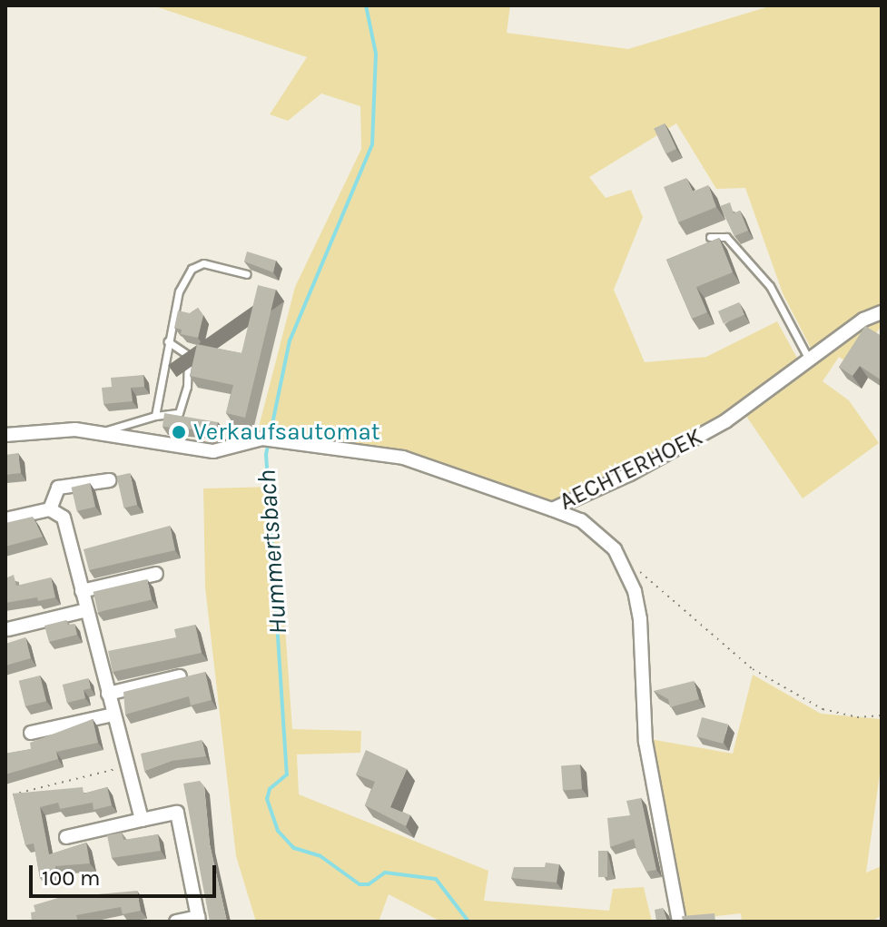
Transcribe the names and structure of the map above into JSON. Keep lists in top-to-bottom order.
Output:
{
  "streets": {
    "street": ["AECHTERHOEK"]
  },
  "water": ["Hummertsbach"],
  "places": ["Verkaufsautomat"],
  "scale_bar": "100 m"
}
